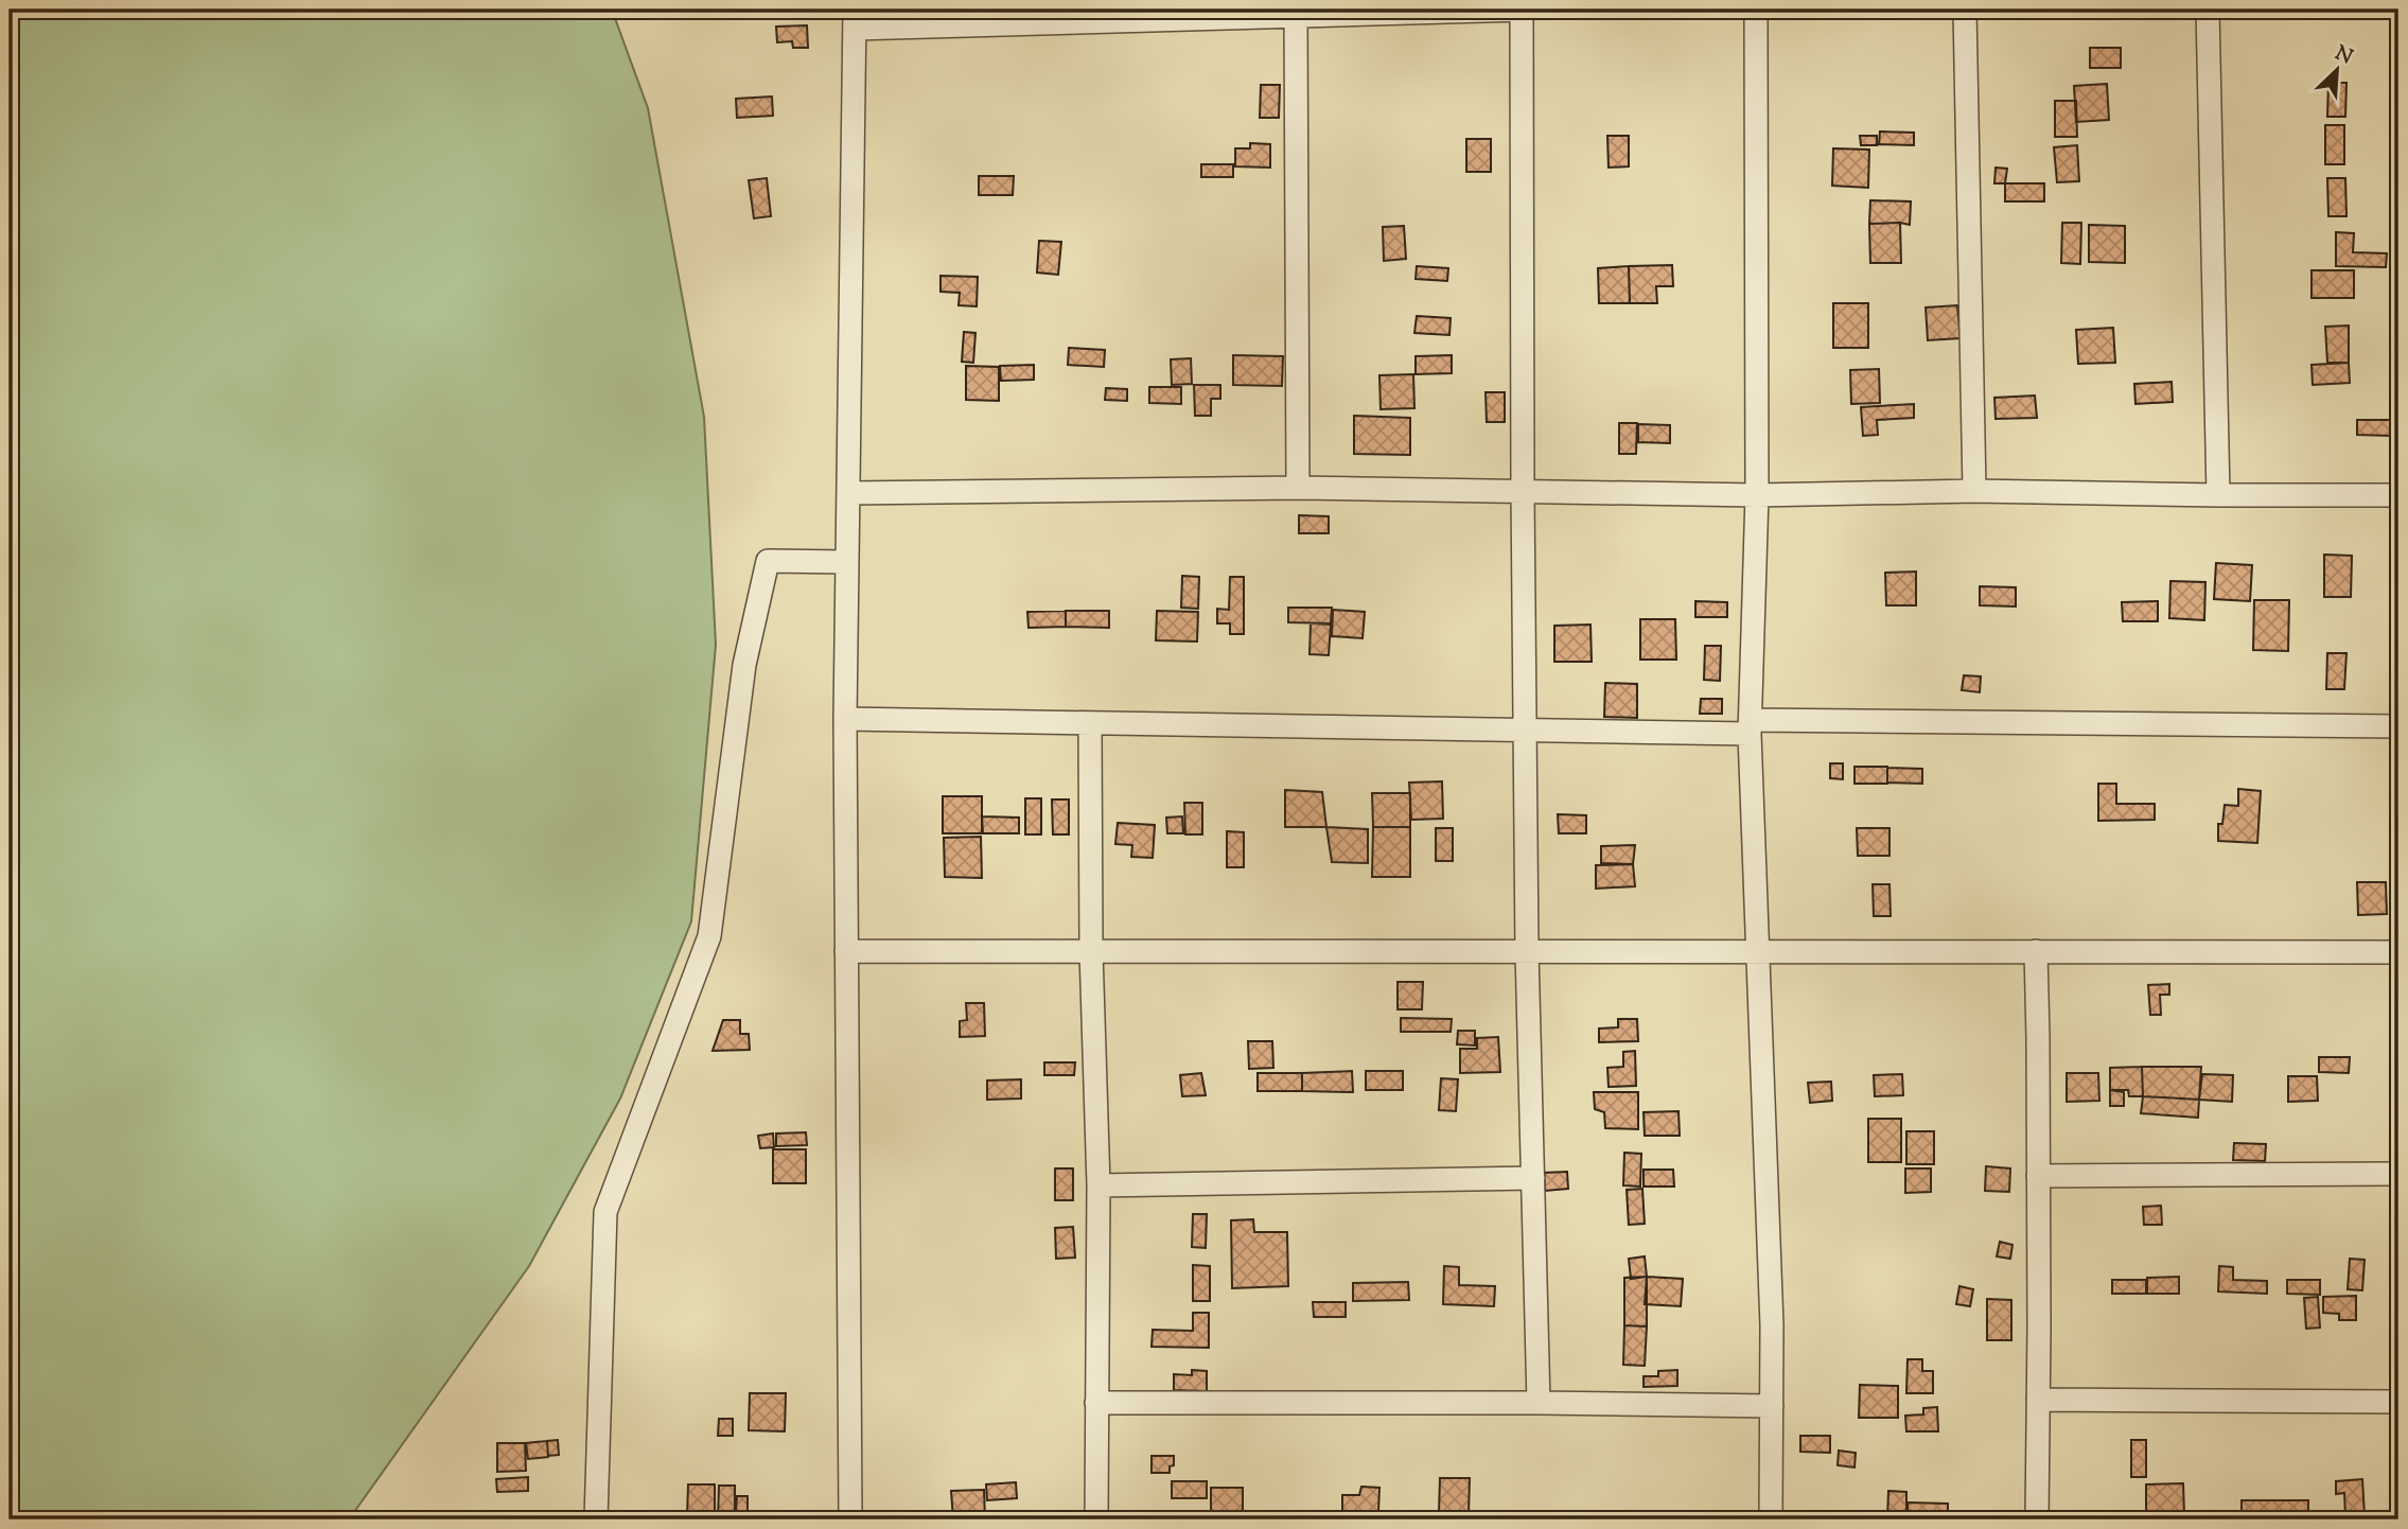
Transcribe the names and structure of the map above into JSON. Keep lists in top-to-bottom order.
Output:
{
  "north": "top right"
}
